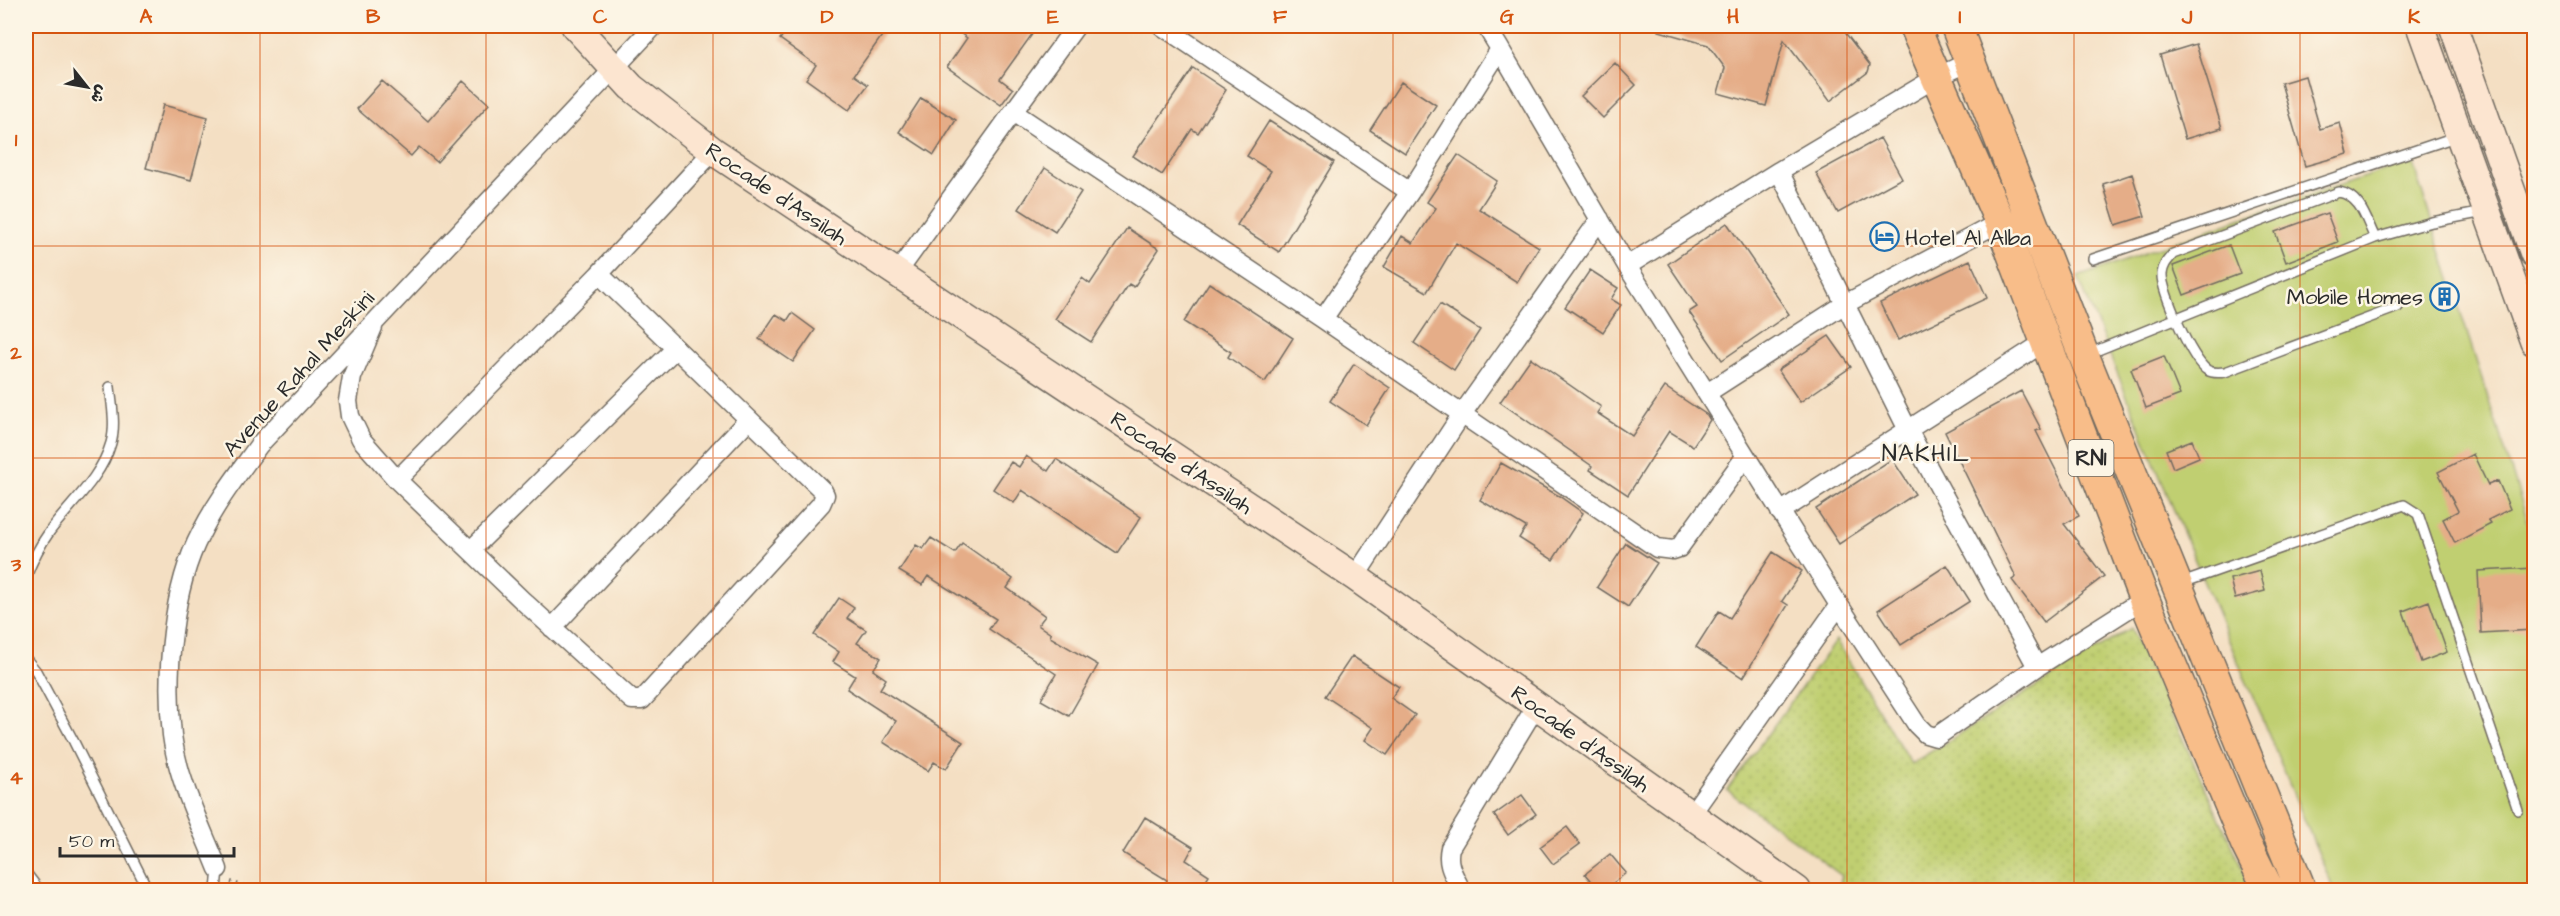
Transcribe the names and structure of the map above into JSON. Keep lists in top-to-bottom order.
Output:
{
  "streets": {
    "main road": ["RN1"],
    "street": ["Rocade d'Assilah", "Avenue Rahal Meskini"]
  },
  "crossings": [
    ["Rocade d'Assilah", "Avenue Rahal Meskini"]
  ],
  "districts": ["NAKHIL"],
  "places": {
    "hotel": ["Hotel Al Alba"],
    "building": ["Mobile Homes"]
  },
  "scale_bar": "50 m",
  "north": "bottom right",
  "grid": {
    "columns": [
      "A",
      "B",
      "C",
      "D",
      "E",
      "F",
      "G",
      "H",
      "I",
      "J",
      "K"
    ],
    "rows": [
      "1",
      "2",
      "3",
      "4"
    ]
  }
}
